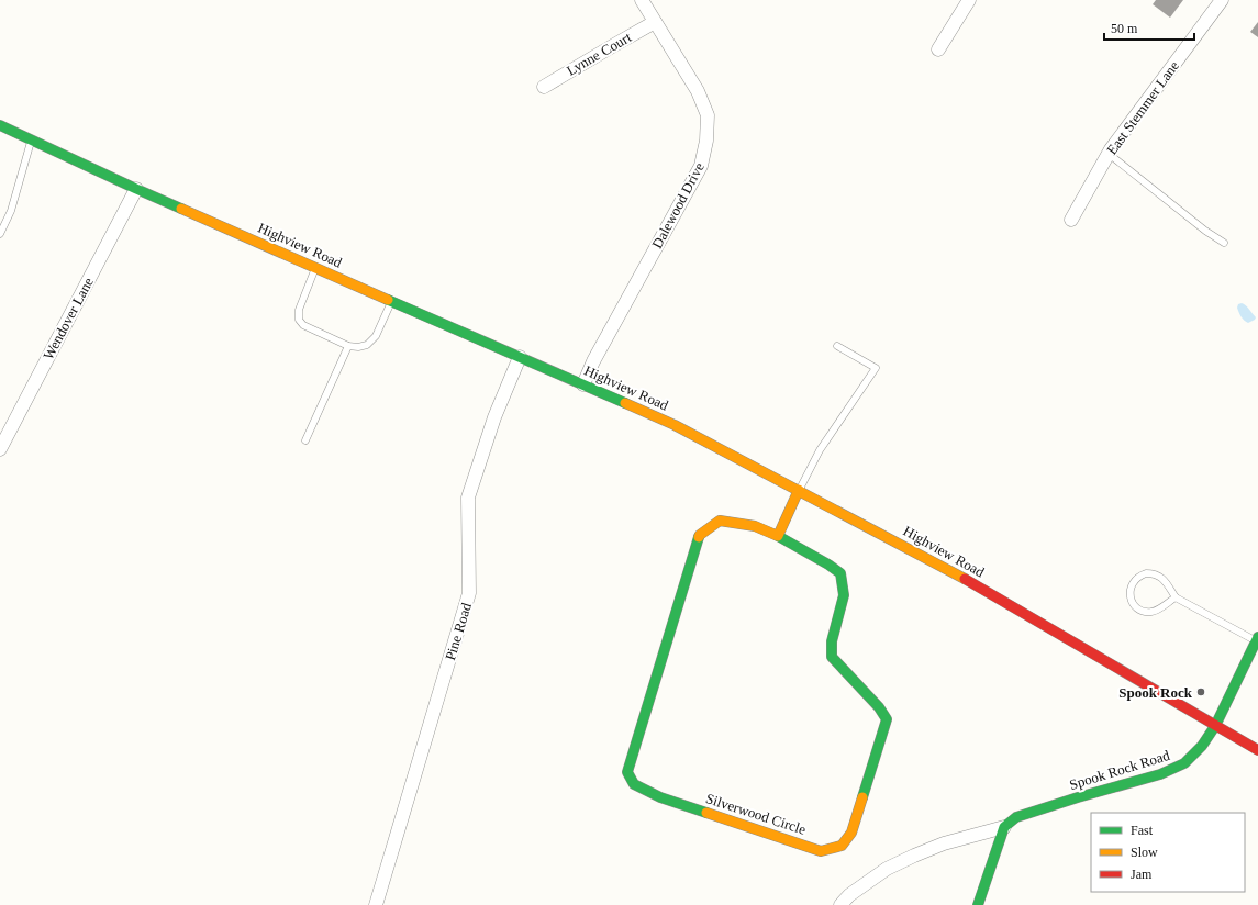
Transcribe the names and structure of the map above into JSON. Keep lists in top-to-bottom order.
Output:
{
  "streets": {
    "street": [
      "Lynne Court",
      "East Stemmer Lane",
      "Dalewood Drive",
      "Highview Road",
      "Wendover Lane",
      "Pine Road",
      "Spook Rock Road",
      "Silverwood Circle"
    ]
  },
  "crossings": [
    ["Lynne Court", "Dalewood Drive"],
    ["Dalewood Drive", "Highview Road"],
    ["Highview Road", "Wendover Lane"],
    ["Highview Road", "Pine Road"],
    ["Highview Road", "Spook Rock Road"]
  ],
  "places": ["Spook Rock"],
  "legend": ["Fast", "Slow", "Jam"],
  "scale_bar": "50 m"
}
